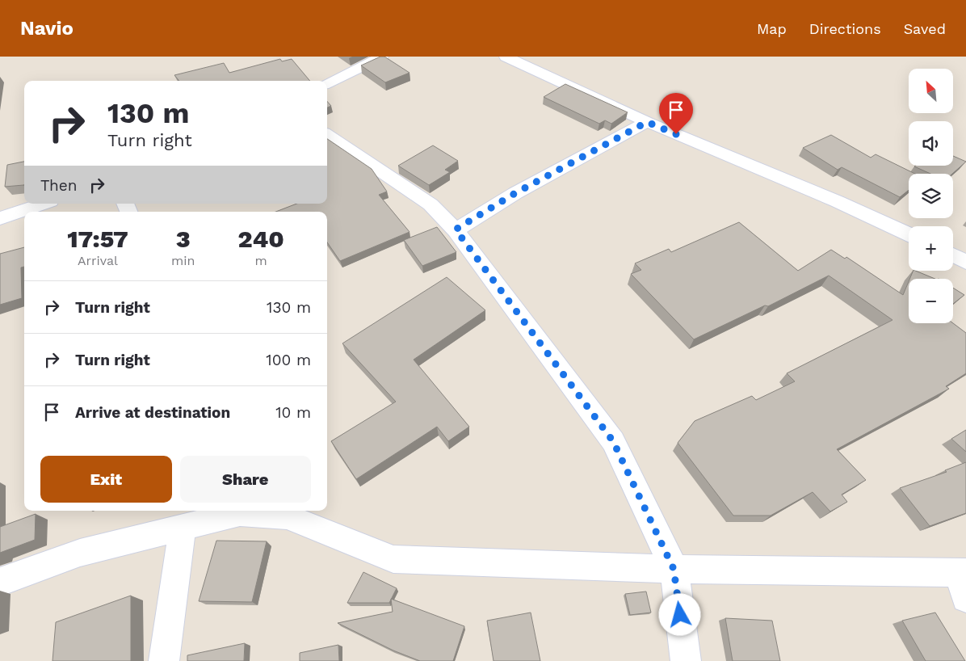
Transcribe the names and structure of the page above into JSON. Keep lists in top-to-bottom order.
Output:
{
  "north": "top left",
  "page": {
    "header": "Navio",
    "nav": ["Map", "Directions", "Saved"],
    "map_buttons": ["+", "−"],
    "turn": ["130 m", "Turn right"],
    "then": "Then",
    "eta": [
      "17:57",
      "Arrival",
      "3",
      "min",
      "240",
      "m"
    ],
    "list": [
      {
        "name": "Turn right",
        "value": "130 m"
      },
      {
        "name": "Turn right",
        "value": "100 m"
      },
      {
        "name": "Arrive at destination",
        "value": "10 m"
      }
    ],
    "buttons": ["Exit", "Share"]
  }
}
